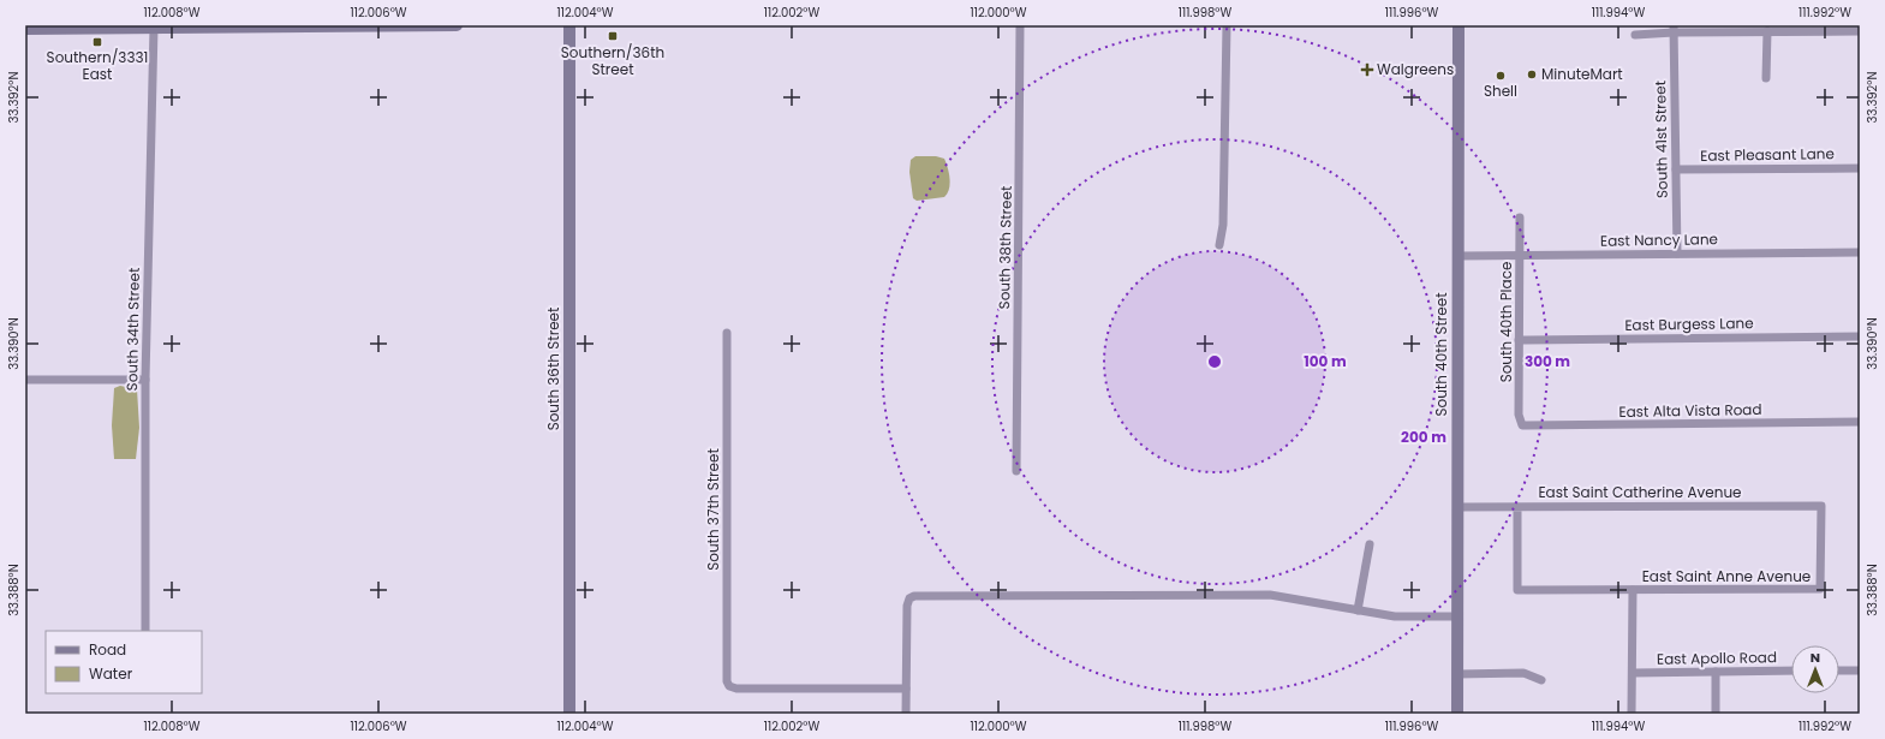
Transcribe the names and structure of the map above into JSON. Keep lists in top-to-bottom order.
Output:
{
  "streets": {
    "main road": ["South 40th Street", "South 36th Street"],
    "street": [
      "South 41st Street",
      "East Pleasant Lane",
      "East Nancy Lane",
      "South 38th Street",
      "South 40th Place",
      "East Burgess Lane",
      "South 34th Street",
      "East Alta Vista Road",
      "East Saint Catherine Avenue",
      "South 37th Street",
      "East Saint Anne Avenue",
      "East Apollo Road"
    ]
  },
  "crossings": [
    ["South 41st Street", "East Pleasant Lane"],
    ["South 41st Street", "East Nancy Lane"],
    ["East Nancy Lane", "South 40th Place"],
    ["East Nancy Lane", "South 40th Street"],
    ["South 40th Place", "East Burgess Lane"],
    ["South 40th Place", "East Alta Vista Road"],
    ["South 40th Street", "East Saint Catherine Avenue"],
    ["East Saint Catherine Avenue", "East Saint Anne Avenue"]
  ],
  "places": {
    "transit": ["Southern/36th Street", "Southern/3331 East"],
    "health": ["Walgreens"],
    "other": ["MinuteMart", "Shell"]
  },
  "legend": ["Road", "Water"],
  "north": "top",
  "coordinates": [
    "112.008°W",
    "112.006°W",
    "112.004°W",
    "112.002°W",
    "112.000°W",
    "111.998°W",
    "111.996°W",
    "111.994°W",
    "111.992°W",
    "33.392°N",
    "33.390°N",
    "33.388°N"
  ],
  "rings": ["100 m", "300 m", "200 m"]
}
